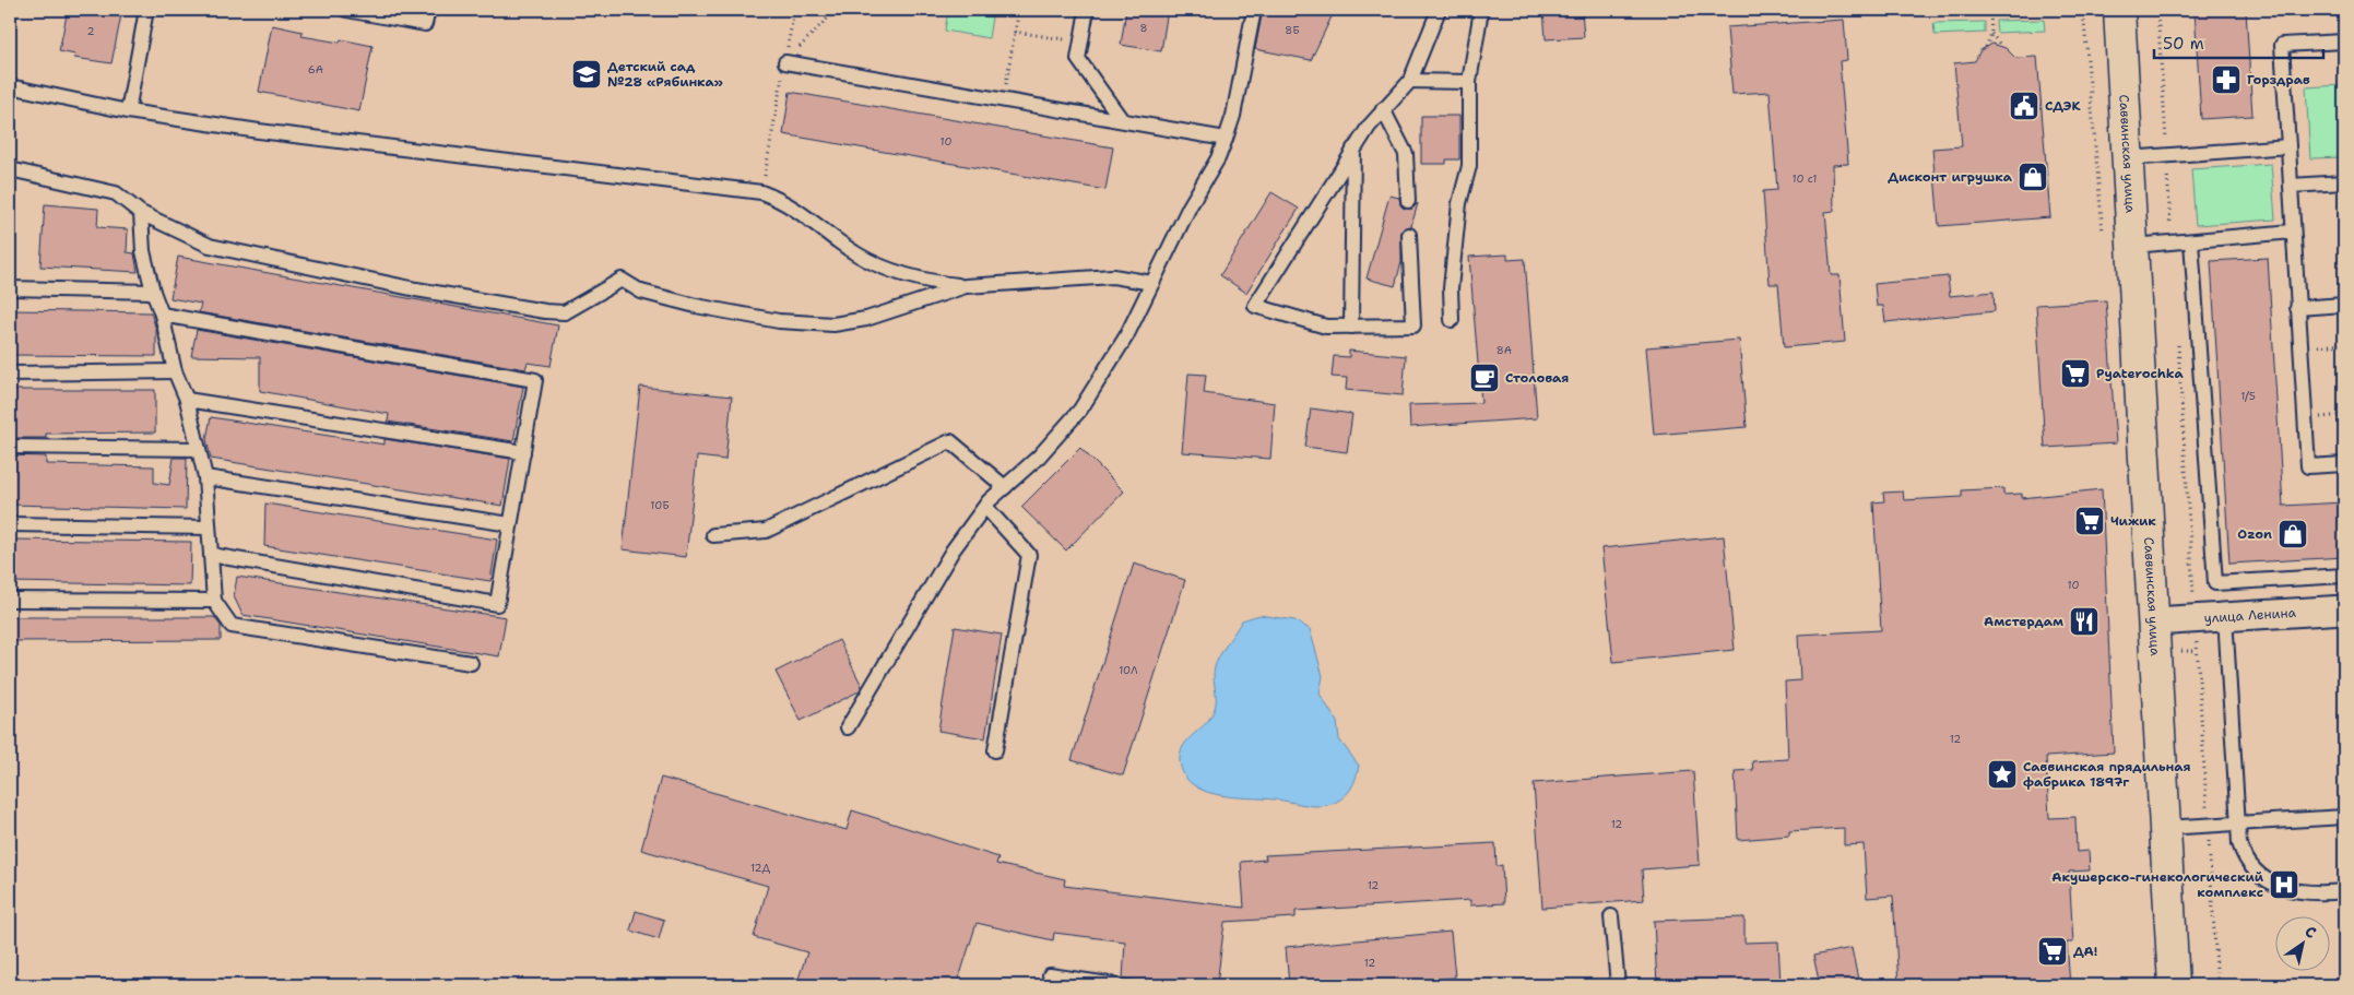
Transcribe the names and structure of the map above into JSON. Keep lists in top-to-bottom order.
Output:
{
  "streets": {
    "main road": ["Саввинская улица"],
    "street": ["улица Ленина"]
  },
  "crossings": [
    ["Саввинская улица", "улица Ленина"]
  ],
  "places": {
    "school or university": ["Детский сад №28 «Рябинка»"],
    "pharmacy": ["Горздрав"],
    "public building": ["СДЭК"],
    "shop": ["Дисконт игрушка", "Ozon"],
    "supermarket": ["Pyaterochka", "Чижик", "ДА!"],
    "cafe": ["Столовая"],
    "restaurant": ["Амстердам"],
    "place": ["Саввинская прядильная фабрика 1897г"],
    "hospital": ["Акушерско-гинекологический комплекс"]
  },
  "house_numbers": [
    "8",
    "8Б",
    "2",
    "6А",
    "10",
    "10 с1",
    "8А",
    "1/5",
    "10Б",
    "10",
    "10Л",
    "12",
    "12",
    "12Д",
    "12",
    "12"
  ],
  "scale_bar": "50 m",
  "north": "top right"
}
